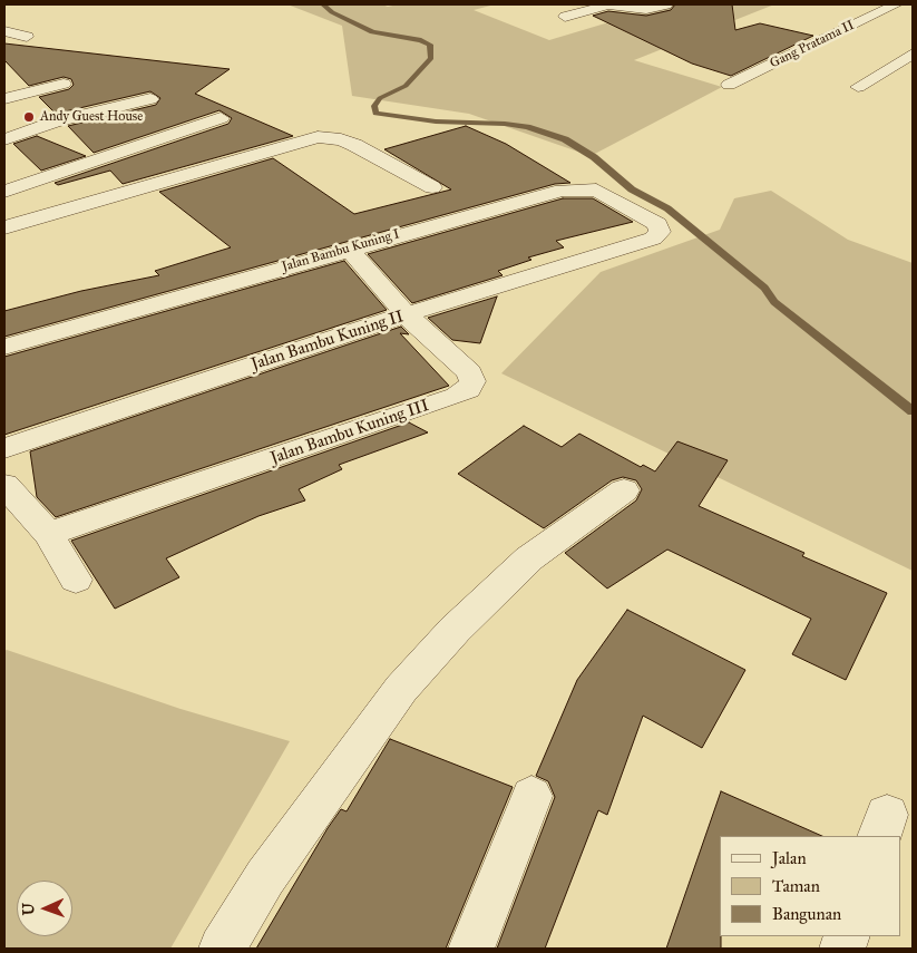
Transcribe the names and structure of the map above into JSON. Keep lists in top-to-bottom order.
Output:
{
  "streets": {
    "street": [
      "Gang Pratama II",
      "Jalan Bambu Kuning I",
      "Jalan Bambu Kuning II",
      "Jalan Bambu Kuning III"
    ]
  },
  "crossings": [
    ["Jalan Bambu Kuning I", "Jalan Bambu Kuning II"],
    ["Jalan Bambu Kuning I", "Jalan Bambu Kuning III"],
    ["Jalan Bambu Kuning II", "Jalan Bambu Kuning III"]
  ],
  "places": ["Andy Guest House"],
  "legend": ["Jalan", "Taman", "Bangunan"],
  "north": "left"
}
